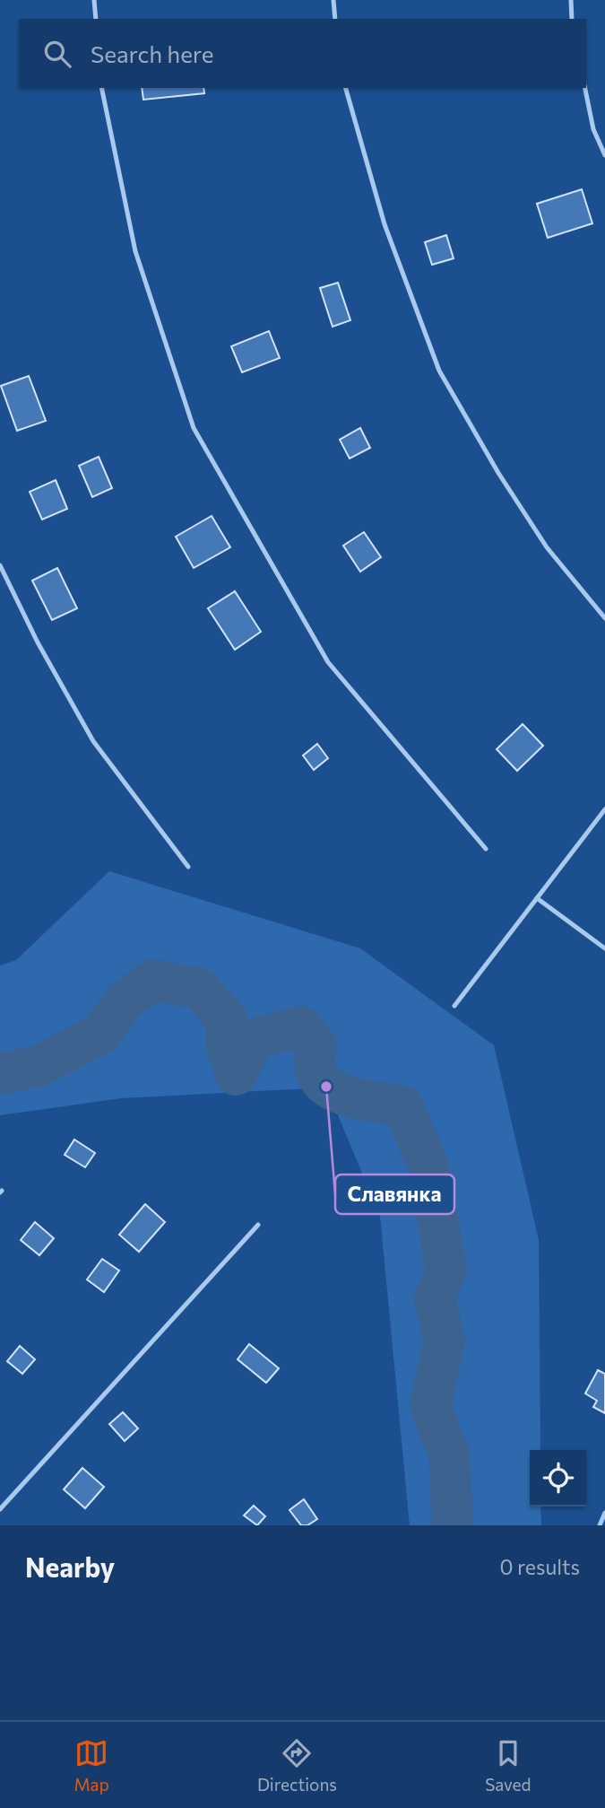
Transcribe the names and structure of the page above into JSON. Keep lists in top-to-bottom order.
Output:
{
  "places": ["Славянка"],
  "page": {
    "search": "Search here",
    "heading": ["Nearby", "0 results"],
    "nav": ["Map", "Directions", "Saved"]
  }
}
